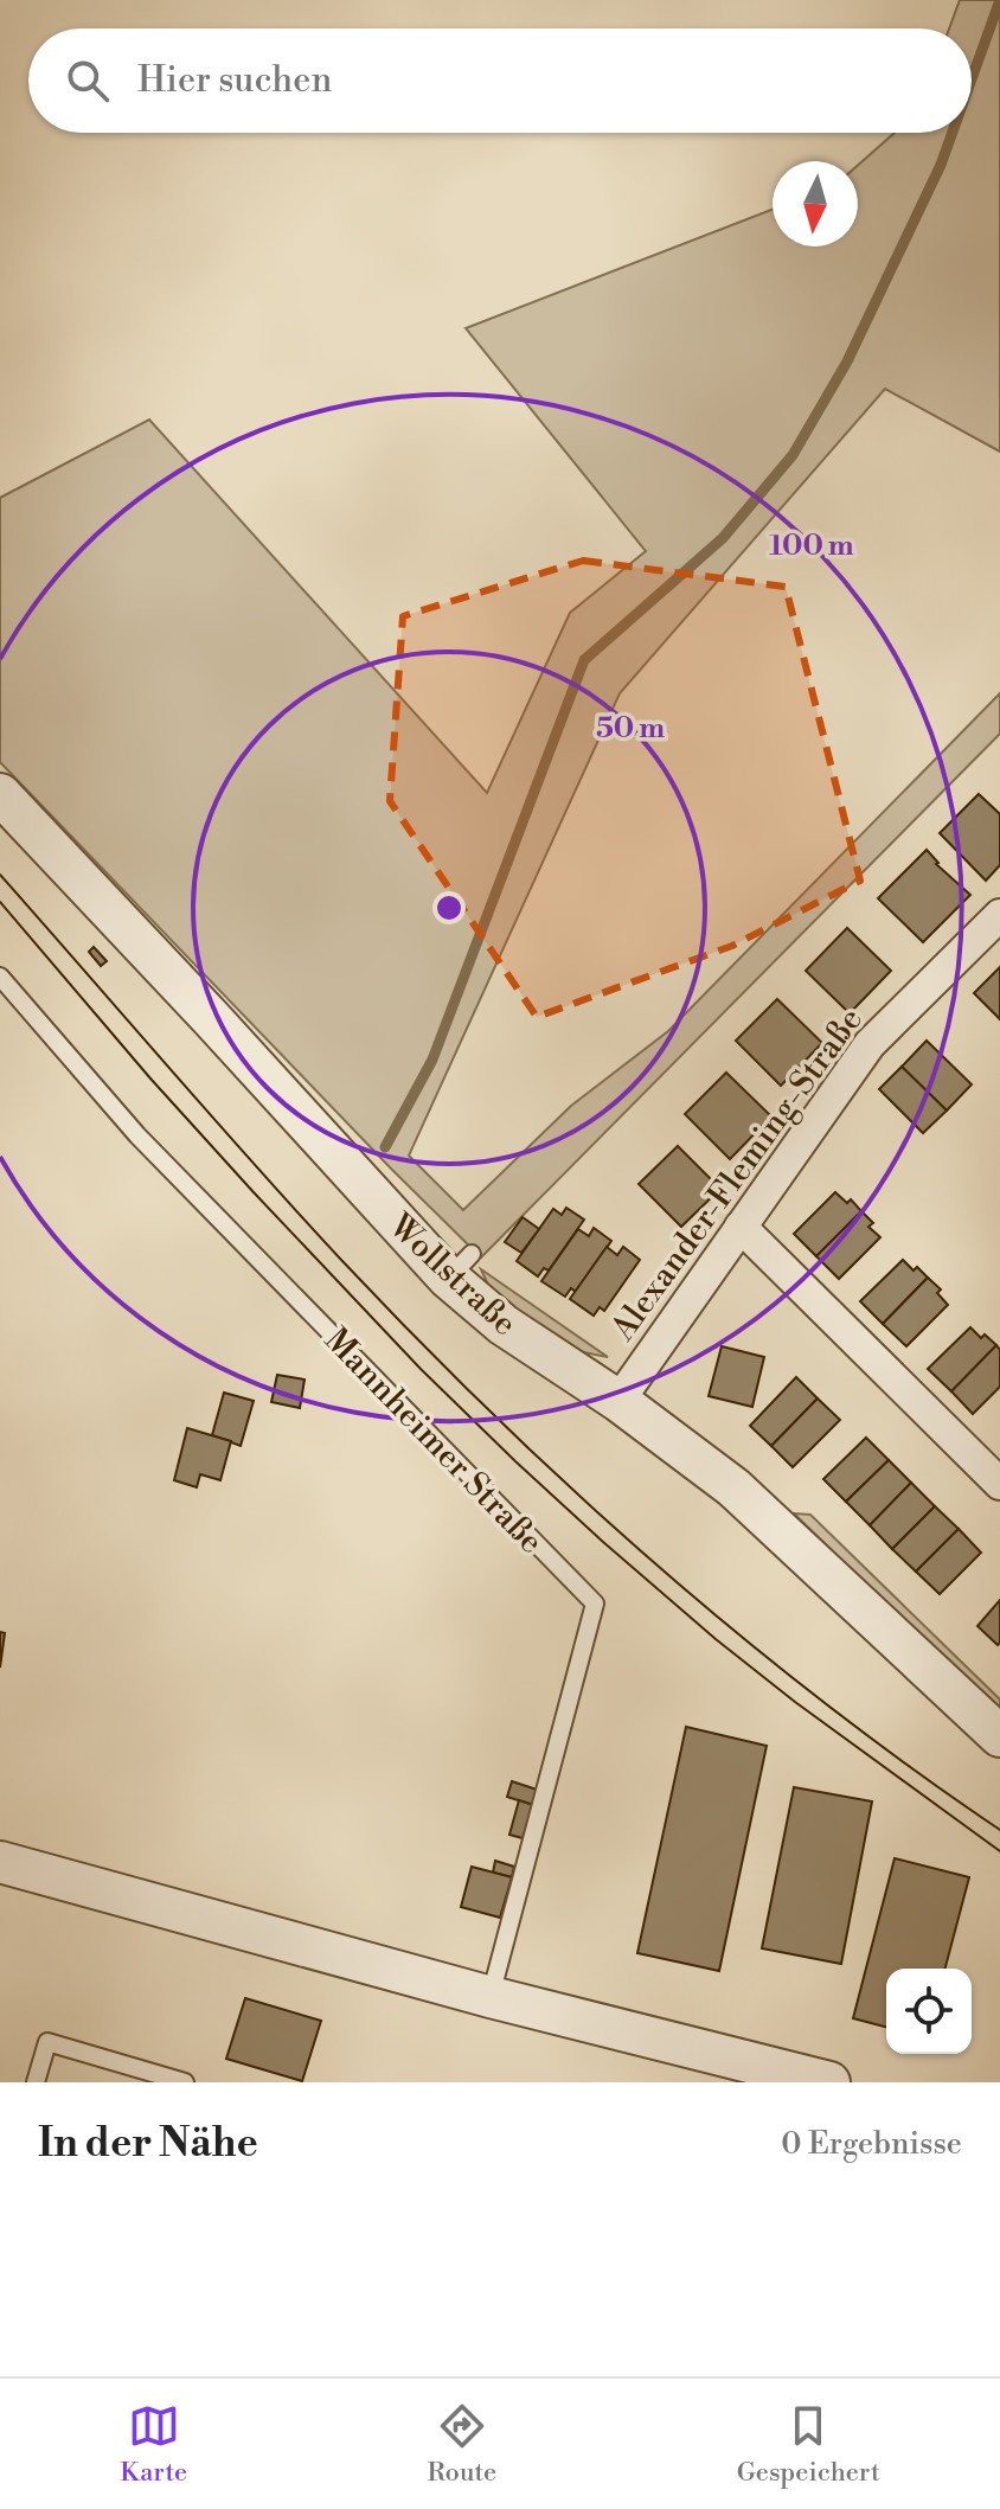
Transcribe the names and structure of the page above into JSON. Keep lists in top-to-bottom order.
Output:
{
  "streets": {
    "street": ["Alexander-Fleming-Straße", "Wollstraße"],
    "lane": ["Mannheimer Straße"]
  },
  "crossings": [
    ["Alexander-Fleming-Straße", "Wollstraße"]
  ],
  "north": "bottom",
  "page": {
    "search": "Hier suchen",
    "heading": ["In der Nähe", "0 Ergebnisse"],
    "nav": ["Karte", "Route", "Gespeichert"]
  },
  "rings": ["100 m", "50 m"]
}
